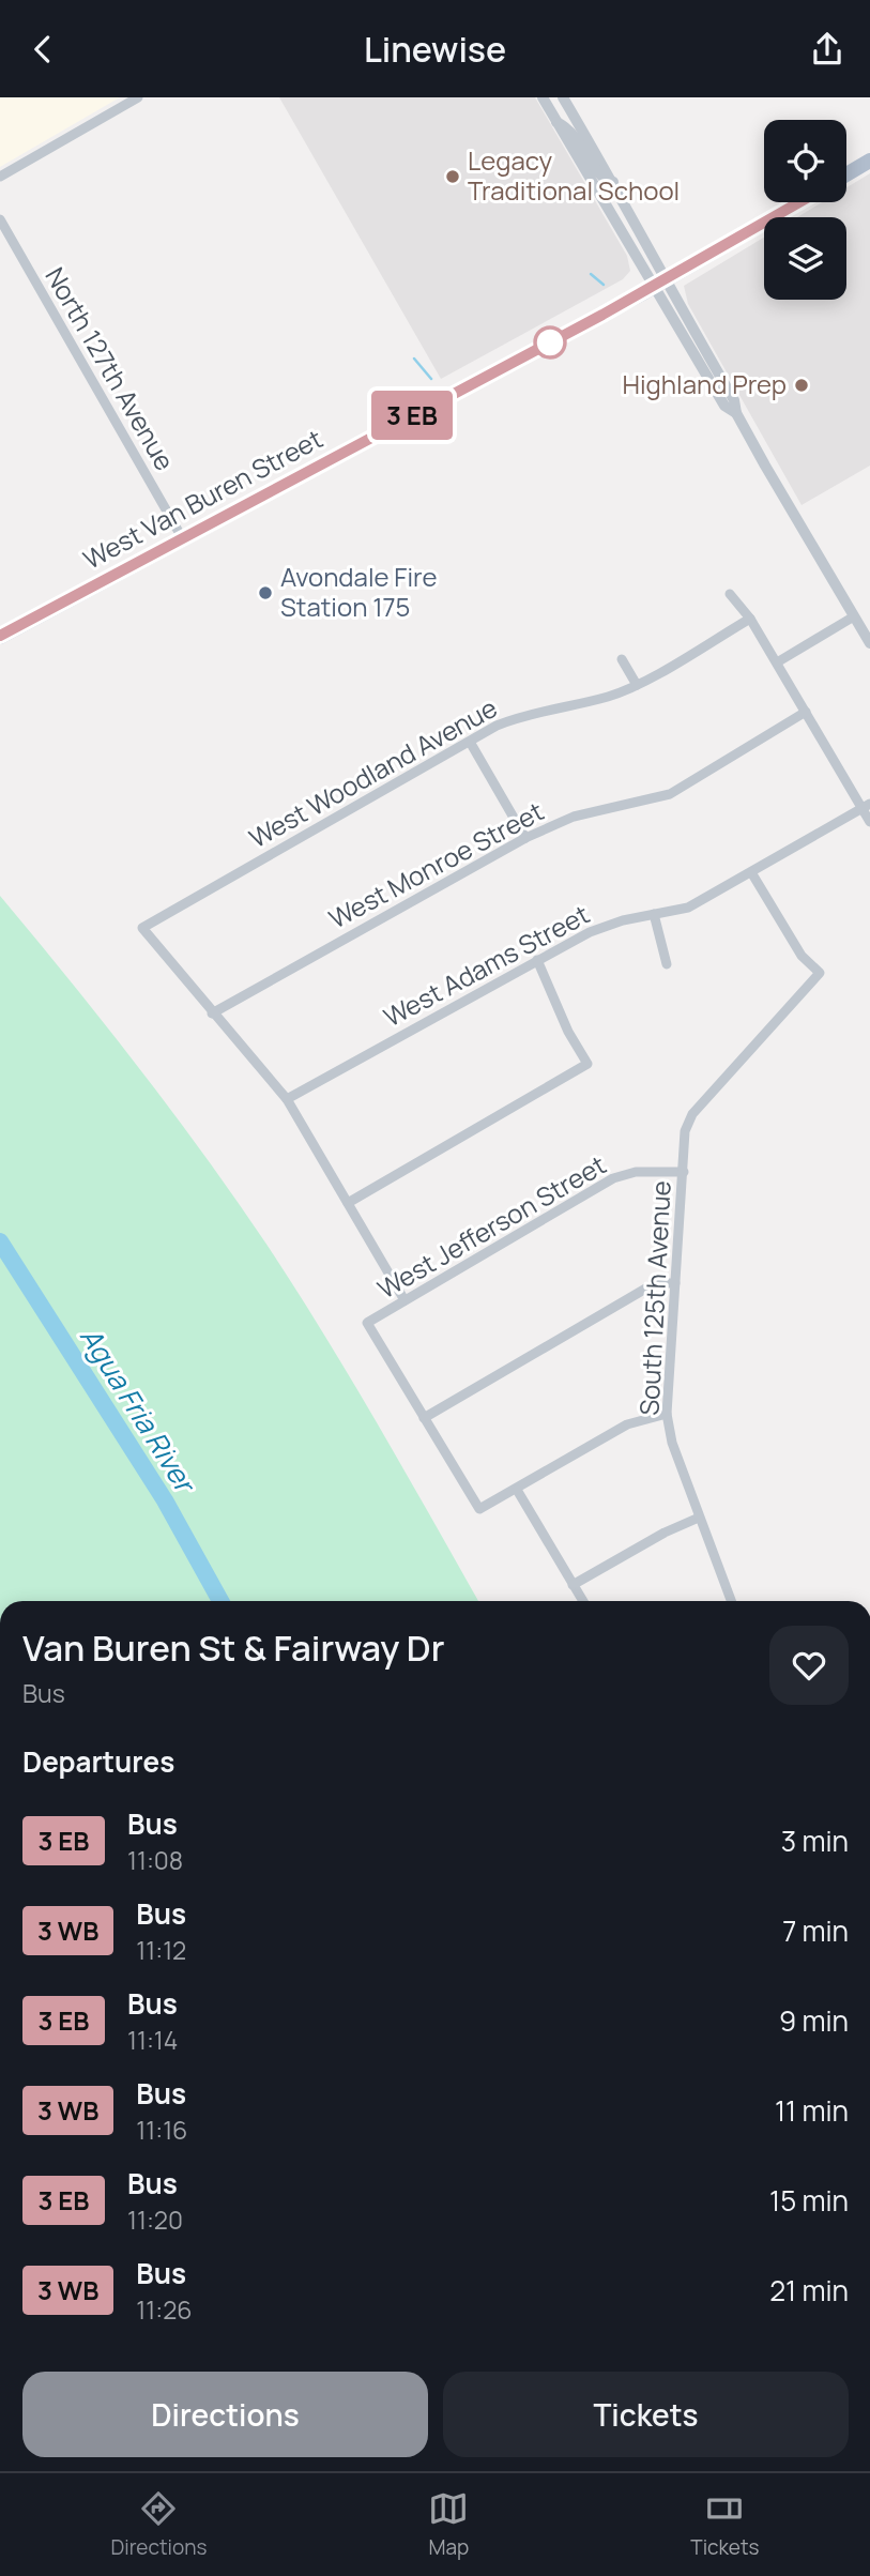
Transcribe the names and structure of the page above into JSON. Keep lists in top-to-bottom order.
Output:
{
  "streets": {
    "main road": ["West Van Buren Street"],
    "street": [
      "North 127th Avenue",
      "West Woodland Avenue",
      "West Monroe Street",
      "West Adams Street",
      "West Jefferson Street",
      "South 125th Avenue"
    ]
  },
  "crossings": [
    ["North 127th Avenue", "West Van Buren Street"],
    ["West Woodland Avenue", "West Monroe Street"],
    ["West Adams Street", "South 125th Avenue"],
    ["West Jefferson Street", "South 125th Avenue"]
  ],
  "water": ["Agua Fria River"],
  "places": ["Legacy Traditional School", "Highland Prep", "Avondale Fire Station 175"],
  "page": {
    "header": "Linewise",
    "on_map": "3 EB",
    "heading": [
      ["Van Buren St & Fairway Dr", "Bus"],
      "Departures"
    ],
    "list": [
      {
        "mark": "3 EB",
        "name": "Bus",
        "note": "11:08",
        "value": "3 min"
      },
      {
        "mark": "3 WB",
        "name": "Bus",
        "note": "11:12",
        "value": "7 min"
      },
      {
        "mark": "3 EB",
        "name": "Bus",
        "note": "11:14",
        "value": "9 min"
      },
      {
        "mark": "3 WB",
        "name": "Bus",
        "note": "11:16",
        "value": "11 min"
      },
      {
        "mark": "3 EB",
        "name": "Bus",
        "note": "11:20",
        "value": "15 min"
      },
      {
        "mark": "3 WB",
        "name": "Bus",
        "note": "11:26",
        "value": "21 min"
      }
    ],
    "buttons": ["Directions", "Tickets"],
    "tabs": ["Directions", "Map", "Tickets"]
  }
}
